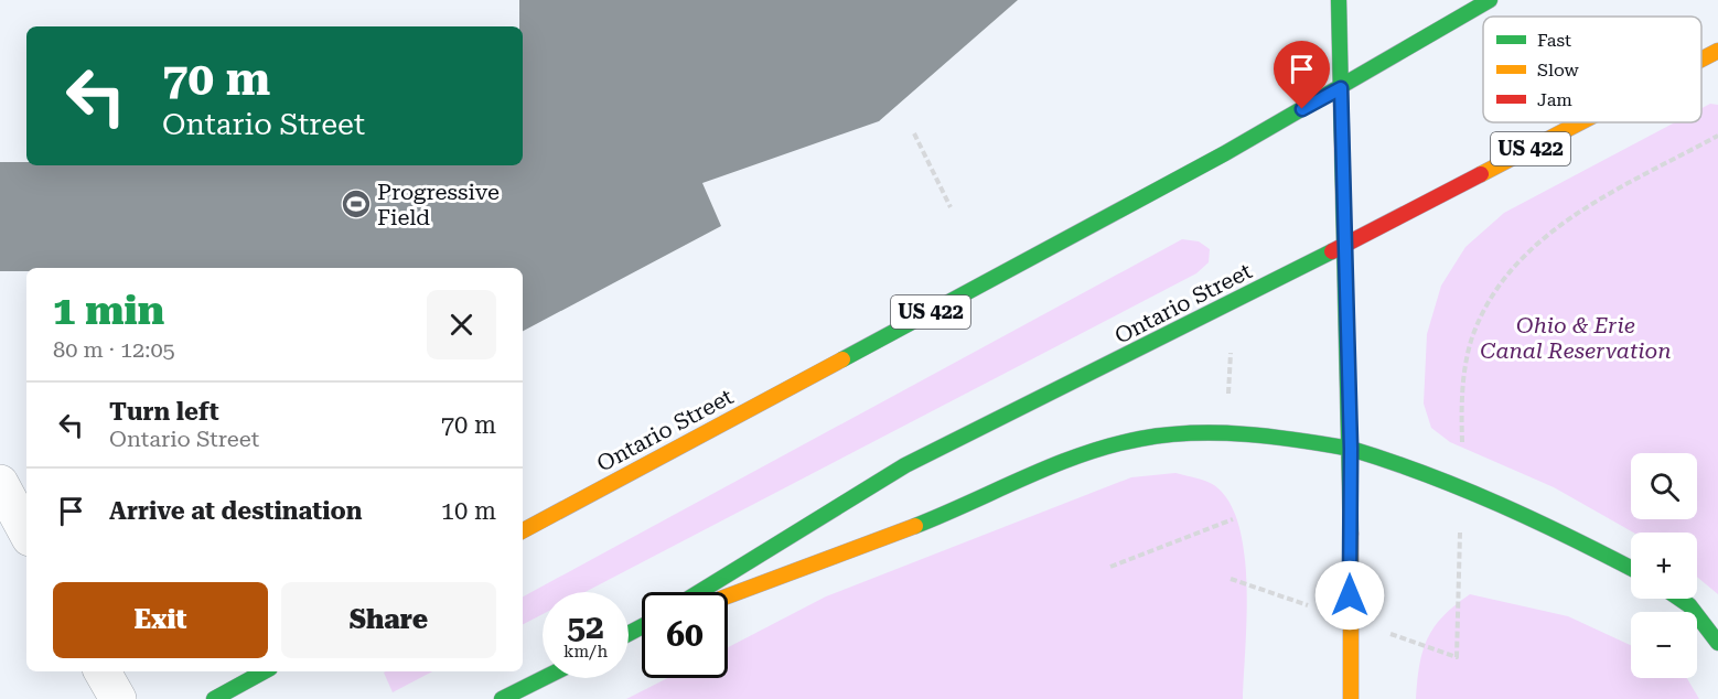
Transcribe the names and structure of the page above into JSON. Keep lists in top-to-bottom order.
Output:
{
  "streets": {
    "main road": ["US 422", "Ontario Street"]
  },
  "parks": ["Ohio & Erie Canal Reservation"],
  "places": {
    "sports": ["Progressive Field"]
  },
  "legend": ["Fast", "Slow", "Jam"],
  "page": {
    "turn": ["70 m", "Ontario Street"],
    "heading": ["1 min", "80 m · 12:05"],
    "list": [
      {
        "name": "Turn left",
        "note": "Ontario Street",
        "value": "70 m"
      },
      {
        "name": "Arrive at destination",
        "value": "10 m"
      }
    ],
    "map_buttons": ["+", "−"],
    "buttons": ["Exit", "Share"],
    "speed": "52 km/h",
    "limit": "60"
  }
}
